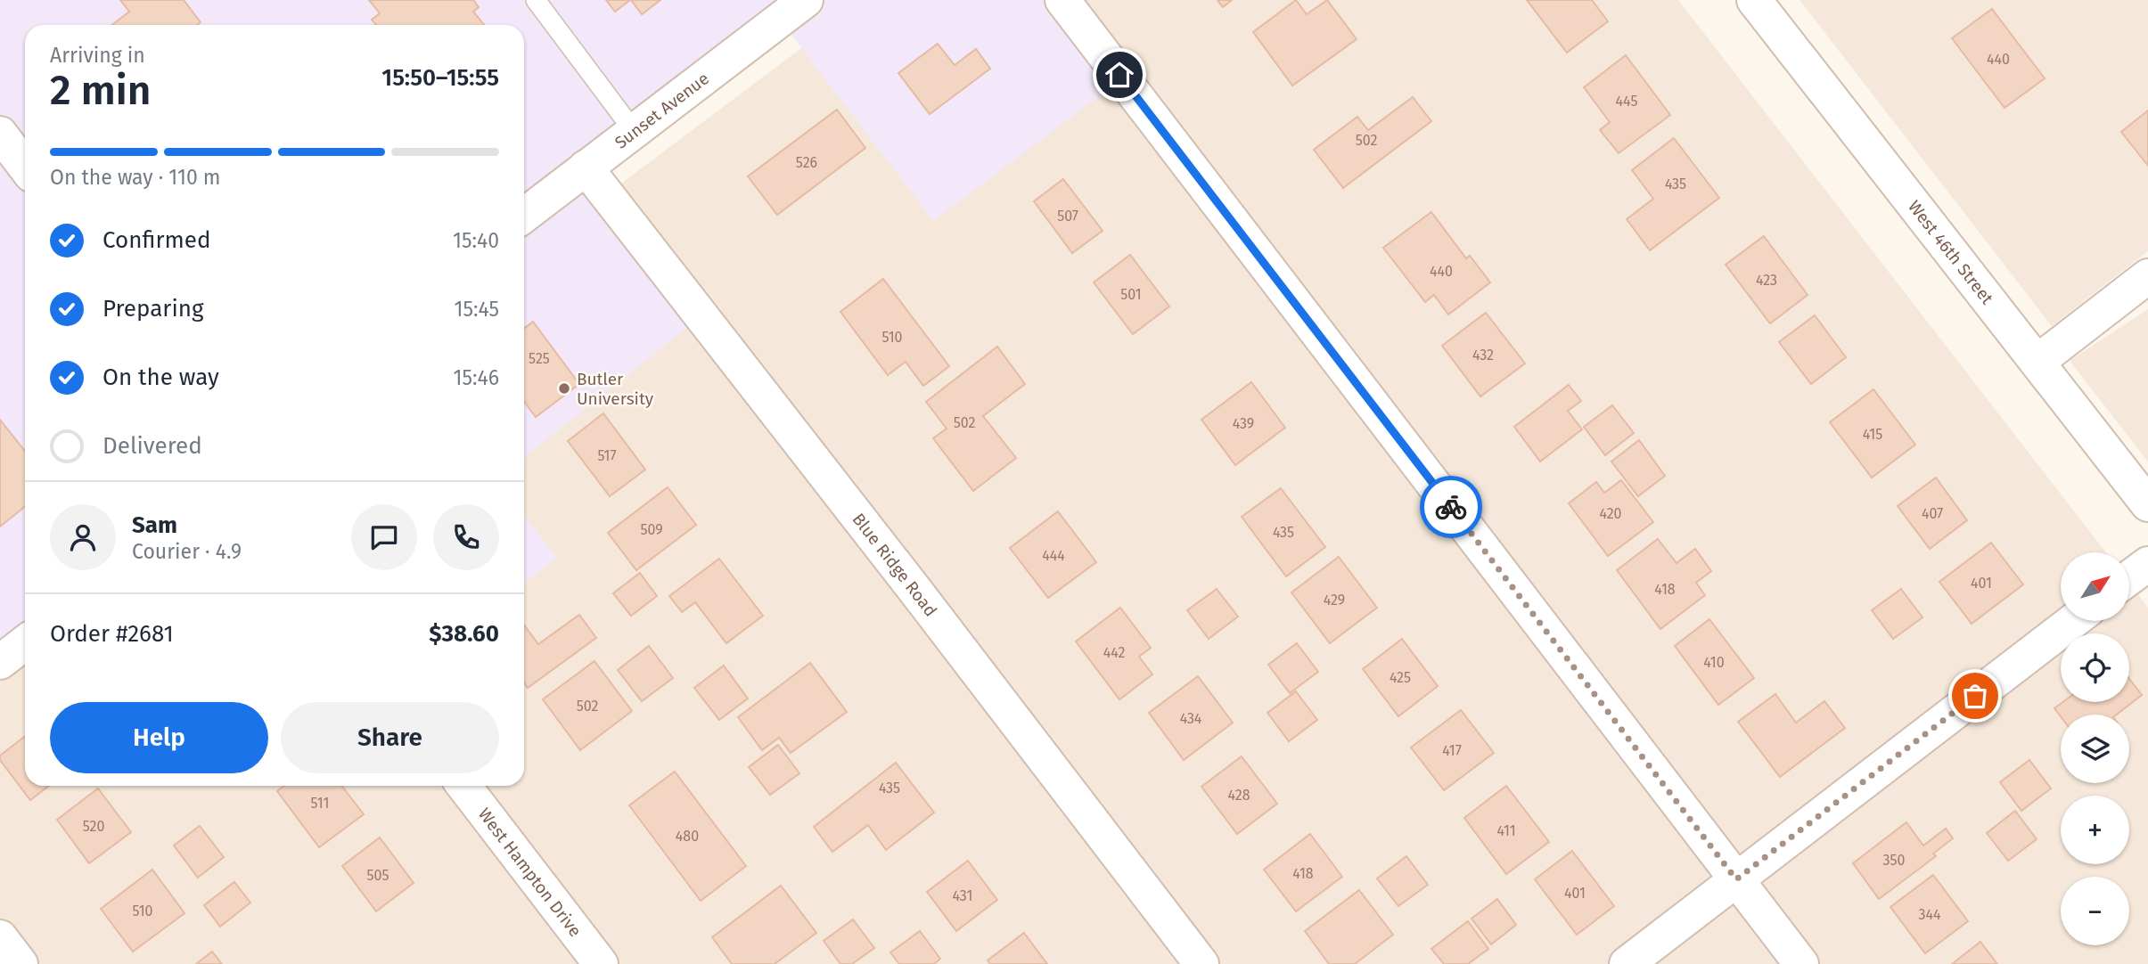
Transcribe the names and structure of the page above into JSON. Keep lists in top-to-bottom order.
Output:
{
  "streets": {
    "street": [
      "Sunset Avenue",
      "West 46th Street",
      "Blue Ridge Road",
      "West Hampton Drive"
    ]
  },
  "crossings": [
    ["Sunset Avenue", "Blue Ridge Road"]
  ],
  "places": ["Butler University"],
  "house_numbers": [
    "440",
    "445",
    "502",
    "526",
    "435",
    "507",
    "440",
    "423",
    "501",
    "510",
    "432",
    "525",
    "502",
    "439",
    "415",
    "517",
    "420",
    "407",
    "509",
    "435",
    "444",
    "401",
    "418",
    "429",
    "442",
    "410",
    "425",
    "502",
    "434",
    "417",
    "435",
    "428",
    "511",
    "520",
    "411",
    "480",
    "350",
    "418",
    "505",
    "401",
    "431",
    "510",
    "344"
  ],
  "north": "top right",
  "page": {
    "heading": ["2 min", "Arriving in", "15:50–15:55"],
    "panel": [
      "Sam",
      "Courier · 4.9",
      "Order #2681",
      "$38.60"
    ],
    "bar": "On the way · 110 m",
    "list": [
      ["Confirmed", "15:40"],
      ["Preparing", "15:45"],
      ["On the way", "15:46"],
      "Delivered"
    ],
    "map_buttons": ["+", "−"],
    "buttons": ["Help", "Share"]
  }
}
